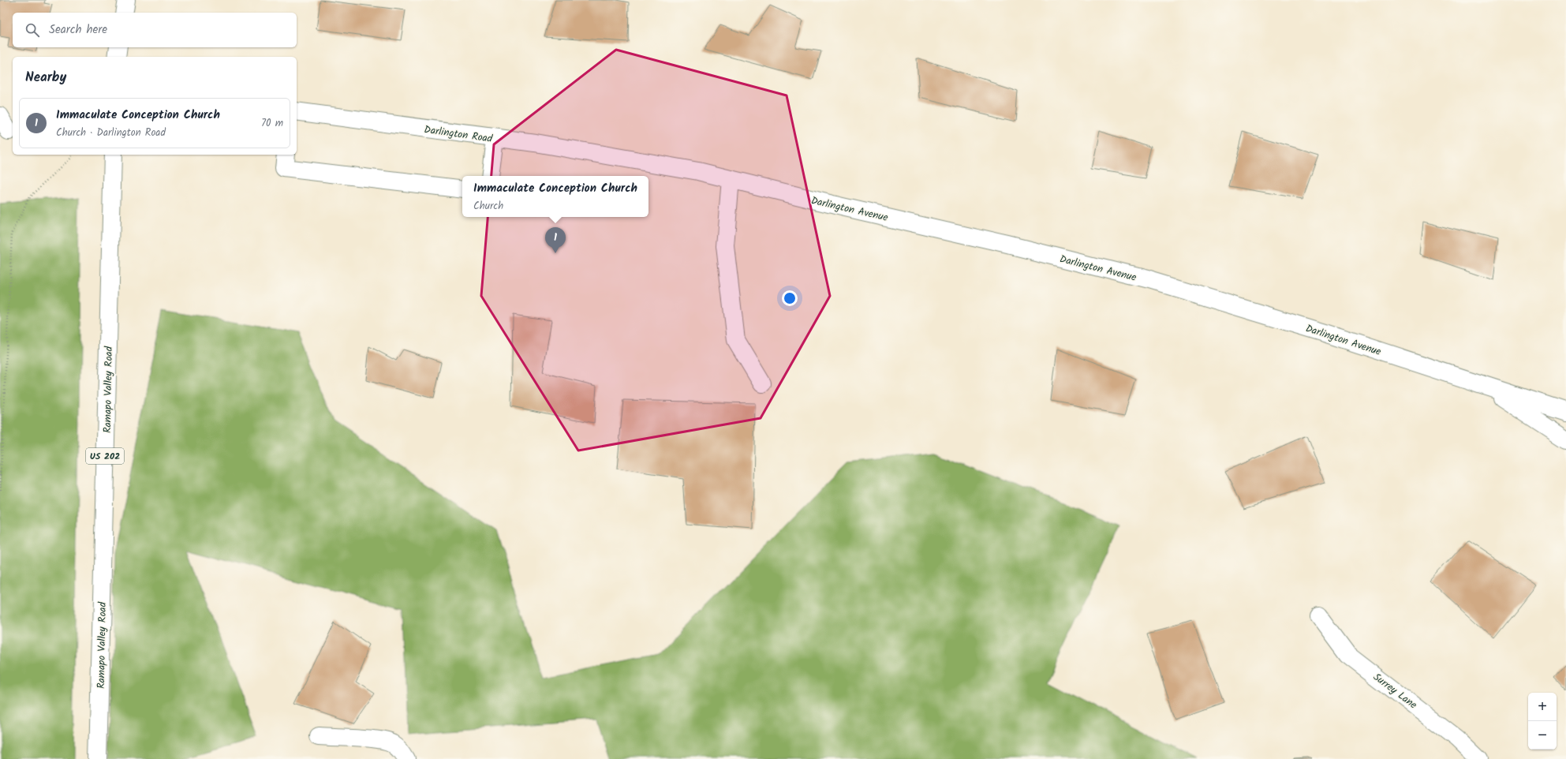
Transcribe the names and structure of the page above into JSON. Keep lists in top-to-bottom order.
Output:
{
  "streets": {
    "main road": [
      "Darlington Road",
      "Darlington Avenue",
      "Ramapo Valley Road",
      "US 202",
      "Surrey Lane"
    ]
  },
  "crossings": [
    ["Darlington Road", "Darlington Avenue"]
  ],
  "page": {
    "search": "Search here",
    "heading": "Nearby",
    "list": [
      {
        "mark": "1",
        "name": "Immaculate Conception Church",
        "note": "Church · Darlington Road",
        "value": "70 m"
      }
    ],
    "popup": ["Immaculate Conception Church", "Church"],
    "pins": "1",
    "map_buttons": ["+", "−"]
  }
}
